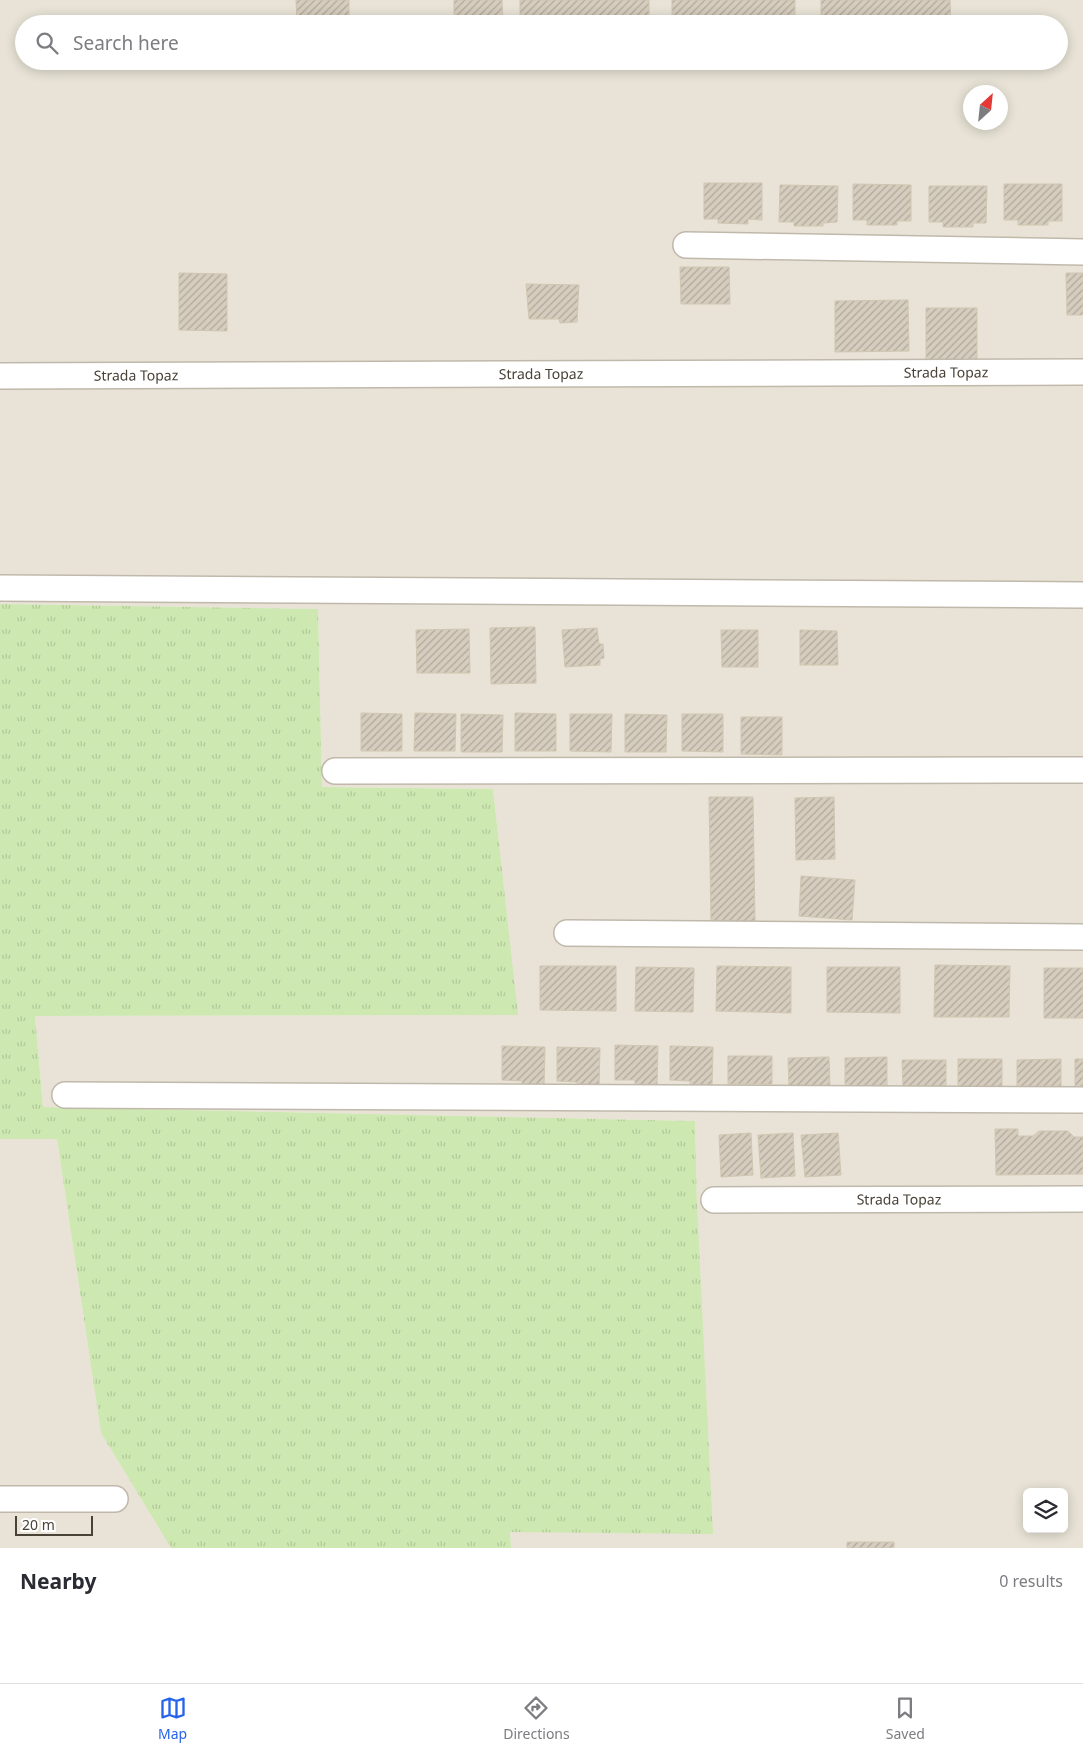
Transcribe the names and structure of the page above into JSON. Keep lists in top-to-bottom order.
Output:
{
  "streets": {
    "street": ["Strada Topaz"]
  },
  "scale_bar": "20 m",
  "north": "top right",
  "page": {
    "search": "Search here",
    "scale": "20 m",
    "heading": ["Nearby", "0 results"],
    "nav": ["Map", "Directions", "Saved"]
  }
}
